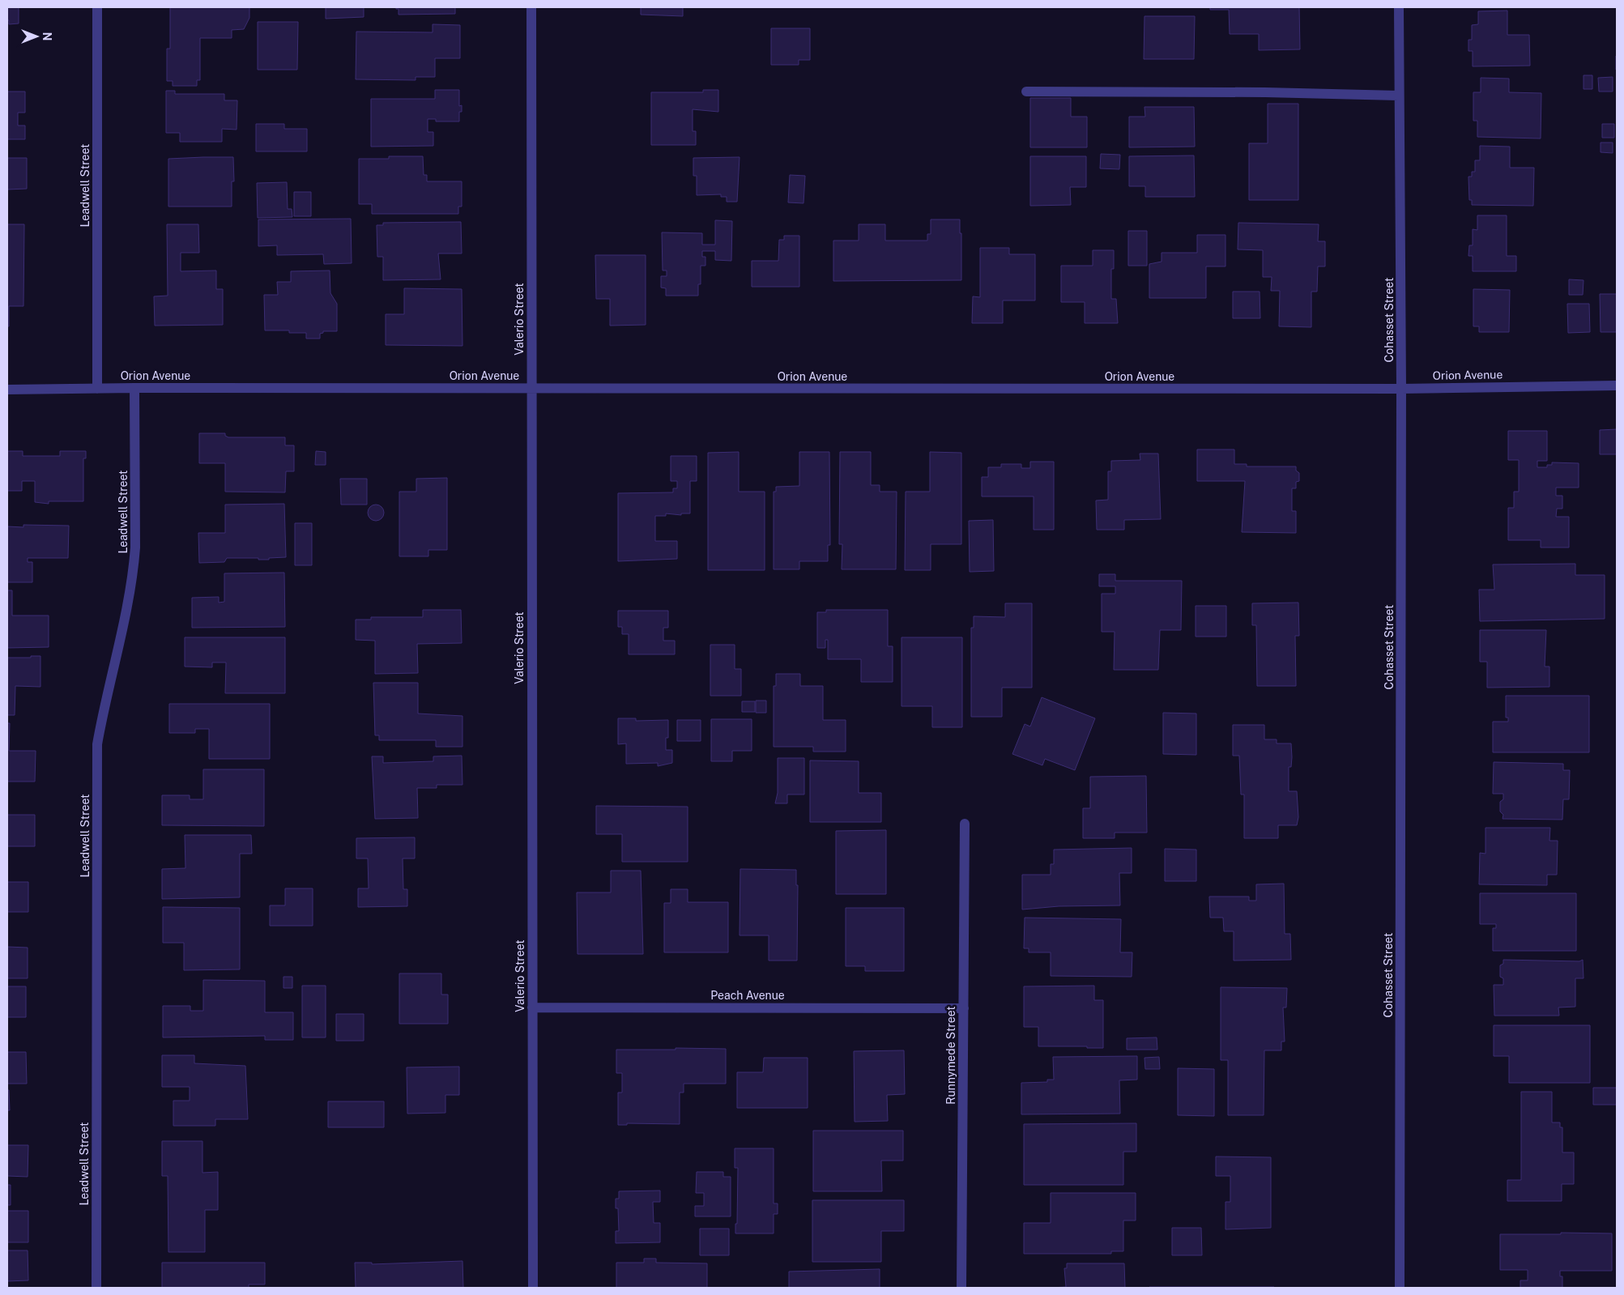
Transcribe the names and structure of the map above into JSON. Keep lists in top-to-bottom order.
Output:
{
  "streets": {
    "street": [
      "Leadwell Street",
      "Valerio Street",
      "Cohasset Street",
      "Orion Avenue",
      "Peach Avenue",
      "Runnymede Street"
    ]
  },
  "crossings": [
    ["Leadwell Street", "Orion Avenue"],
    ["Valerio Street", "Orion Avenue"],
    ["Valerio Street", "Peach Avenue"],
    ["Cohasset Street", "Orion Avenue"],
    ["Peach Avenue", "Runnymede Street"]
  ],
  "north": "right"
}
